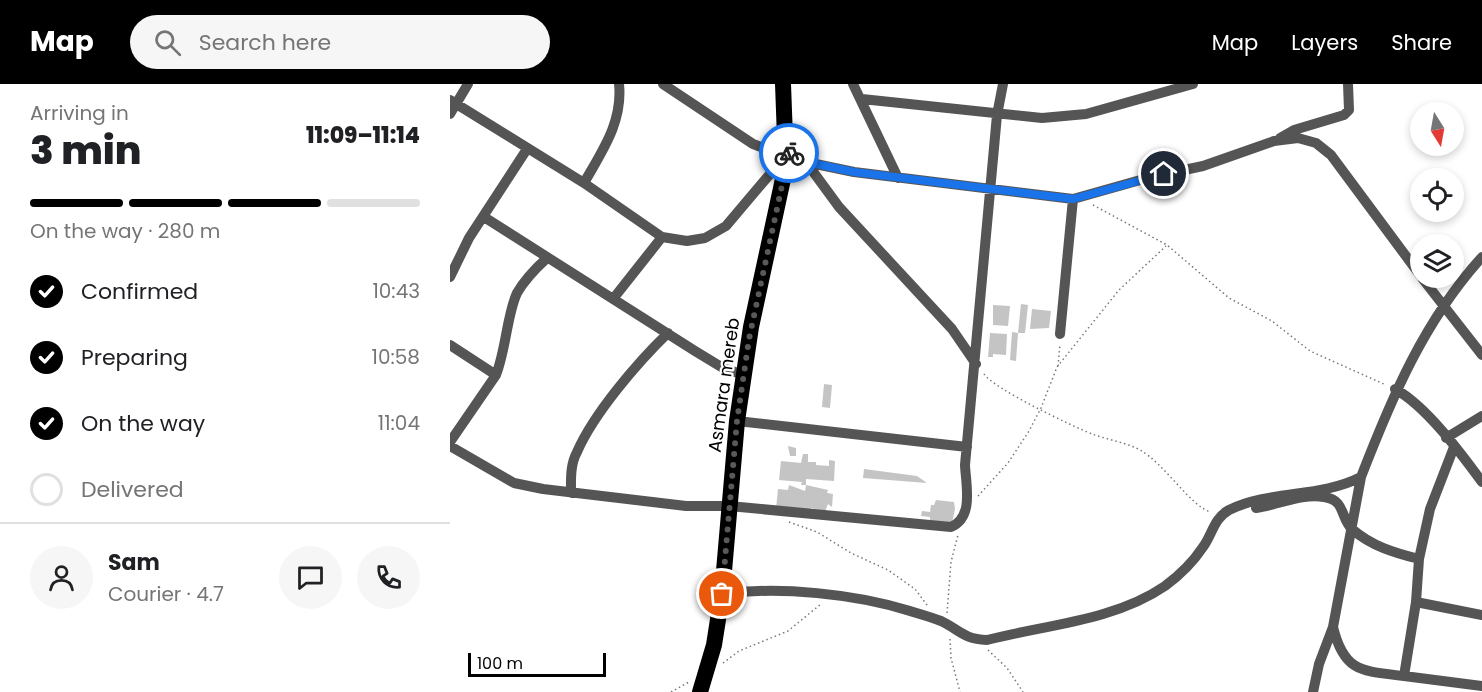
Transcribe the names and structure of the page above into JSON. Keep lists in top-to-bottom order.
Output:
{
  "streets": {
    "highway": ["Asmara mereb"]
  },
  "scale_bar": "100 m",
  "north": "bottom",
  "page": {
    "header": "Map",
    "search": "Search here",
    "nav": ["Map", "Layers", "Share"],
    "heading": ["3 min", "Arriving in", "11:09–11:14"],
    "panel": ["Sam", "Courier · 4.7"],
    "bar": "On the way · 280 m",
    "list": [
      ["Confirmed", "10:43"],
      ["Preparing", "10:58"],
      ["On the way", "11:04"],
      "Delivered"
    ],
    "scale": "100 m"
  }
}
